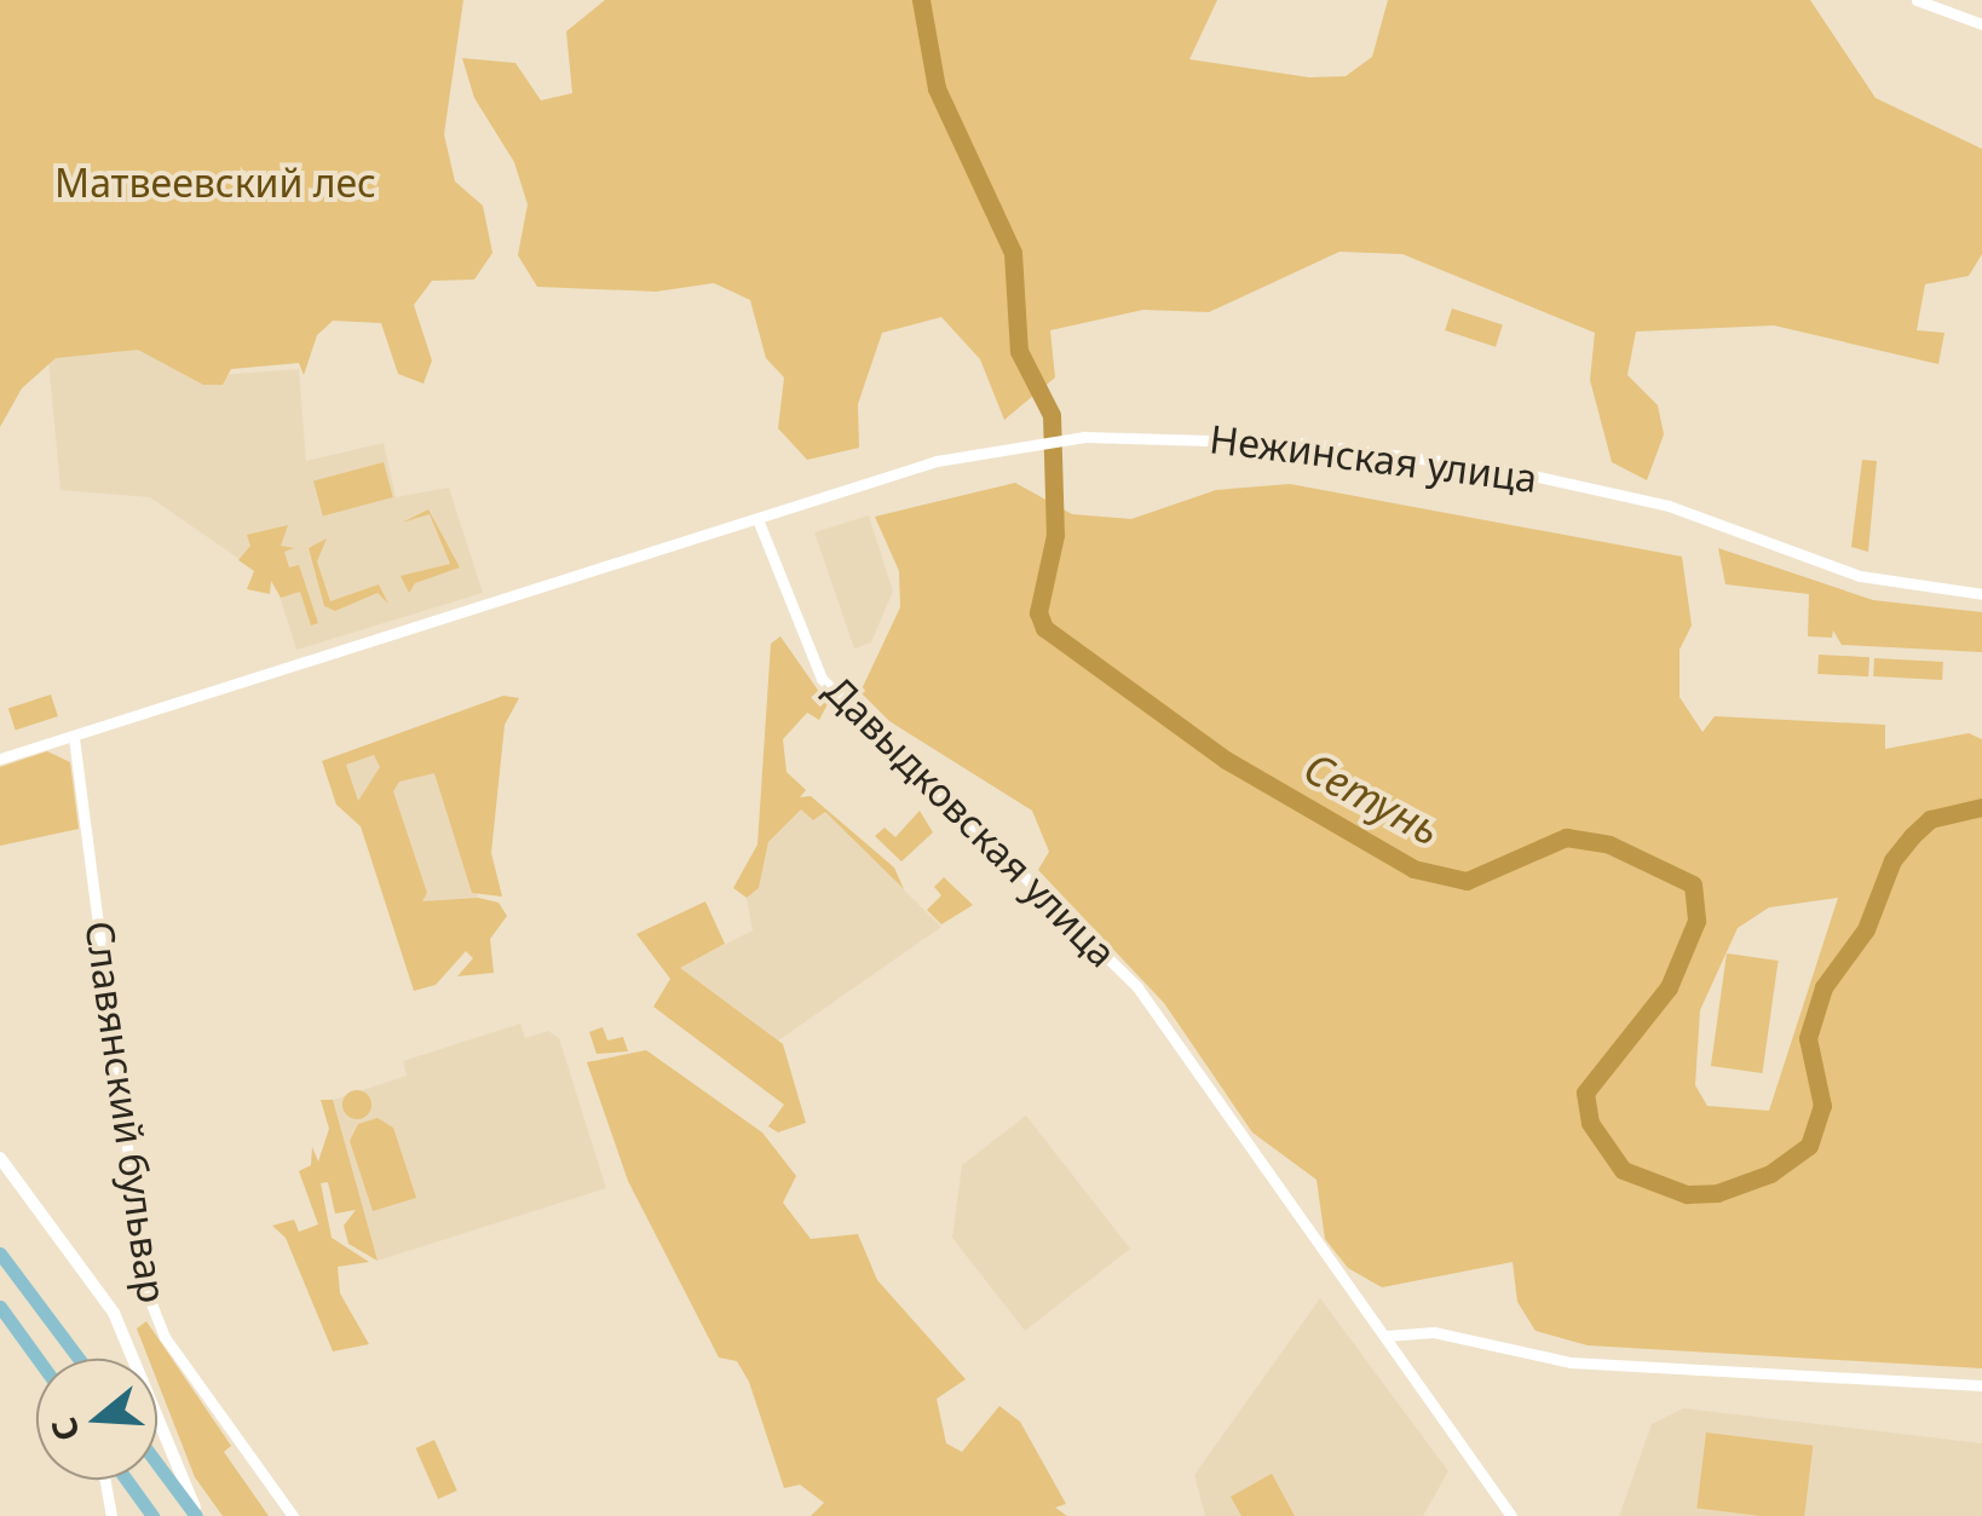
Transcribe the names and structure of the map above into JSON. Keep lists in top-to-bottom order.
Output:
{
  "streets": {
    "street": ["Нежинская улица", "Давыдковская улица", "Славянский бульвар"]
  },
  "crossings": [
    ["Нежинская улица", "Давыдковская улица"]
  ],
  "water": ["Сетунь"],
  "parks": ["Матвеевский лес"],
  "north": "left"
}
